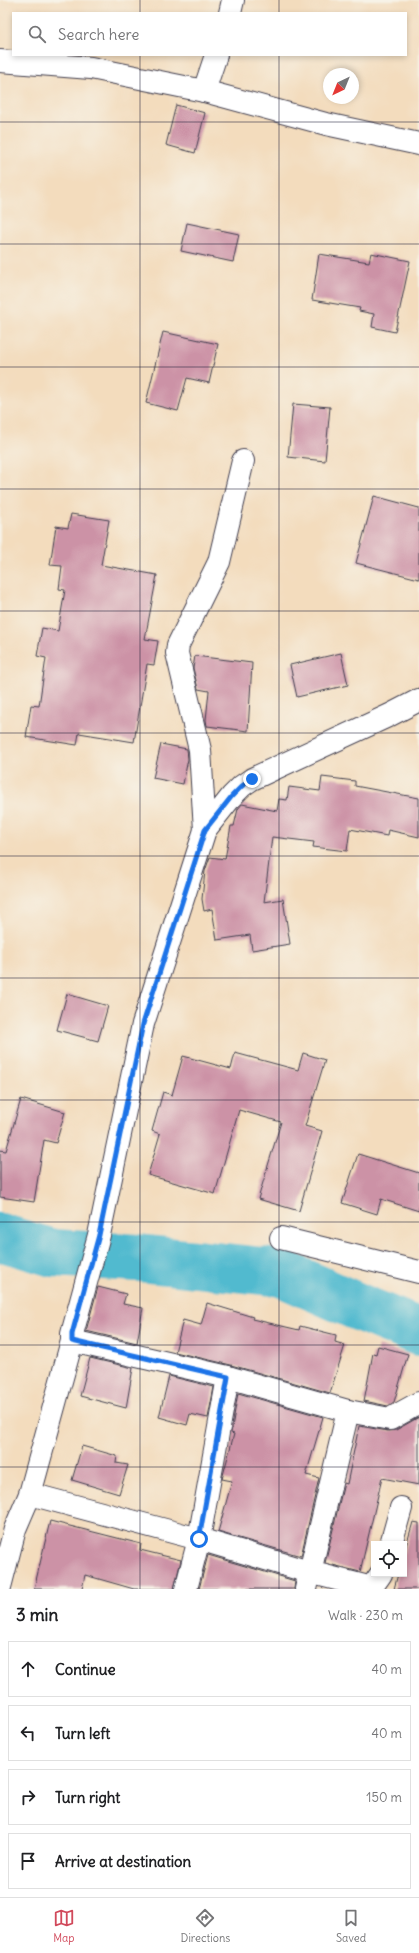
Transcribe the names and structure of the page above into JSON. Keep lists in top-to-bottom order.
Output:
{
  "north": "bottom left",
  "page": {
    "search": "Search here",
    "heading": ["3 min", "Walk · 230 m"],
    "list": [
      ["Continue", "40 m"],
      ["Turn left", "40 m"],
      ["Turn right", "150 m"],
      "Arrive at destination"
    ],
    "nav": ["Map", "Directions", "Saved"]
  }
}
